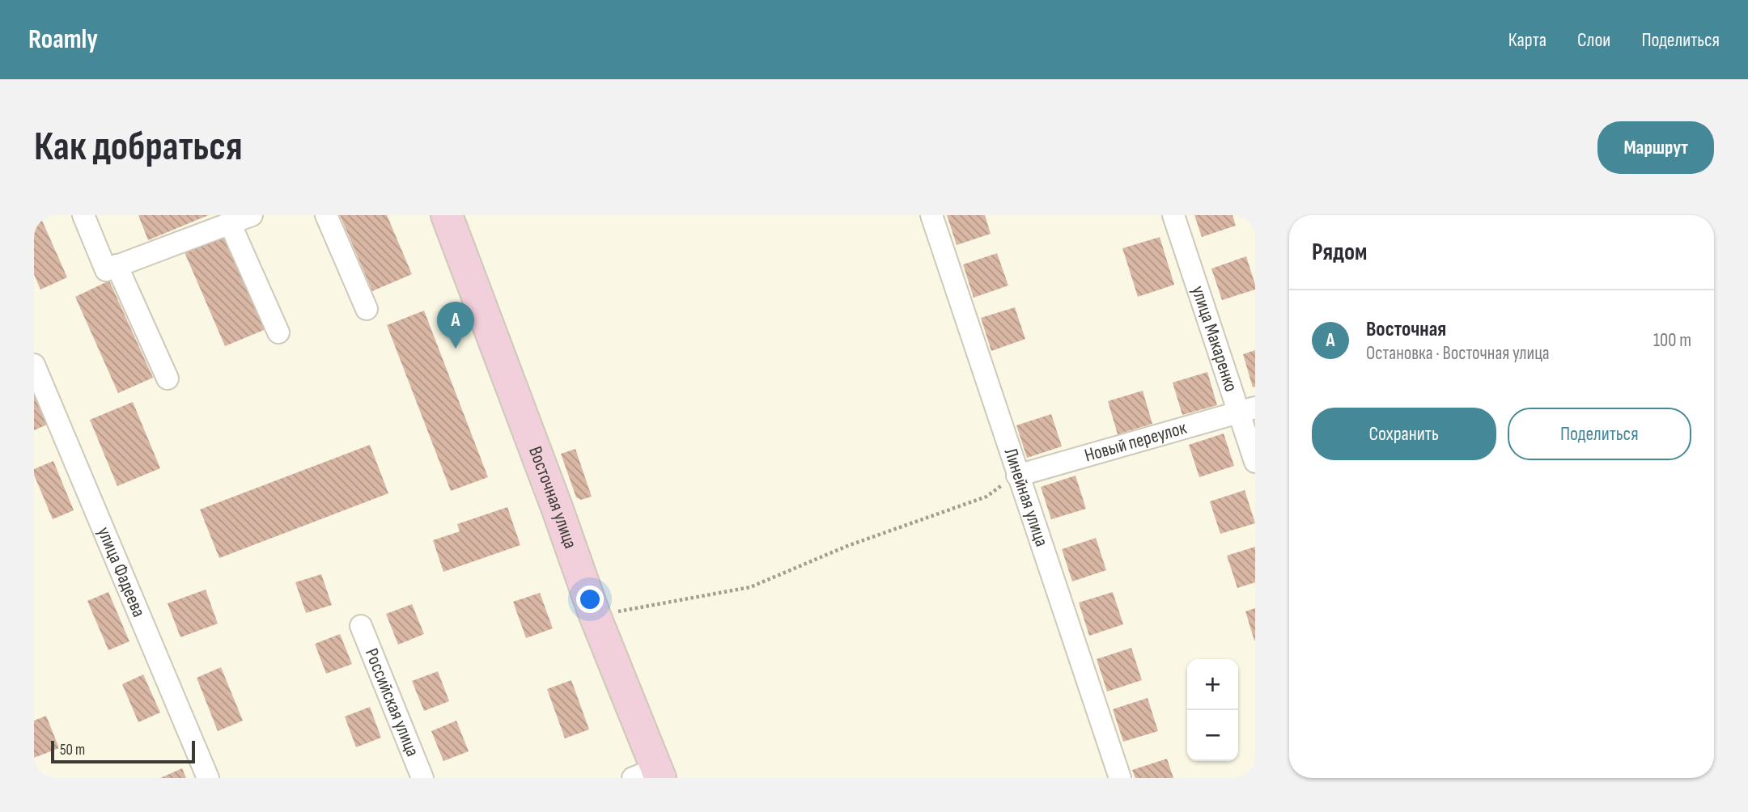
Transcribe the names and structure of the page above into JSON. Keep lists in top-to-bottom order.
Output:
{
  "streets": {
    "street": [
      "улица Макаренко",
      "Новый переулок",
      "Линейная улица",
      "Восточная улица",
      "улица Фадеева",
      "Российская улица"
    ]
  },
  "crossings": [
    ["улица Макаренко", "Новый переулок"],
    ["Новый переулок", "Линейная улица"]
  ],
  "scale_bar": "50 m",
  "page": {
    "header": "Roamly",
    "nav": ["Карта", "Слои", "Поделиться"],
    "buttons": [
      "Маршрут",
      ["Сохранить", "Поделиться"]
    ],
    "title": "Как добраться",
    "heading": "Рядом",
    "list": [
      {
        "mark": "A",
        "name": "Восточная",
        "note": "Остановка · Восточная улица",
        "value": "100 m"
      }
    ],
    "pins": "A",
    "map_buttons": ["+", "−"],
    "scale": "50 m"
  }
}
